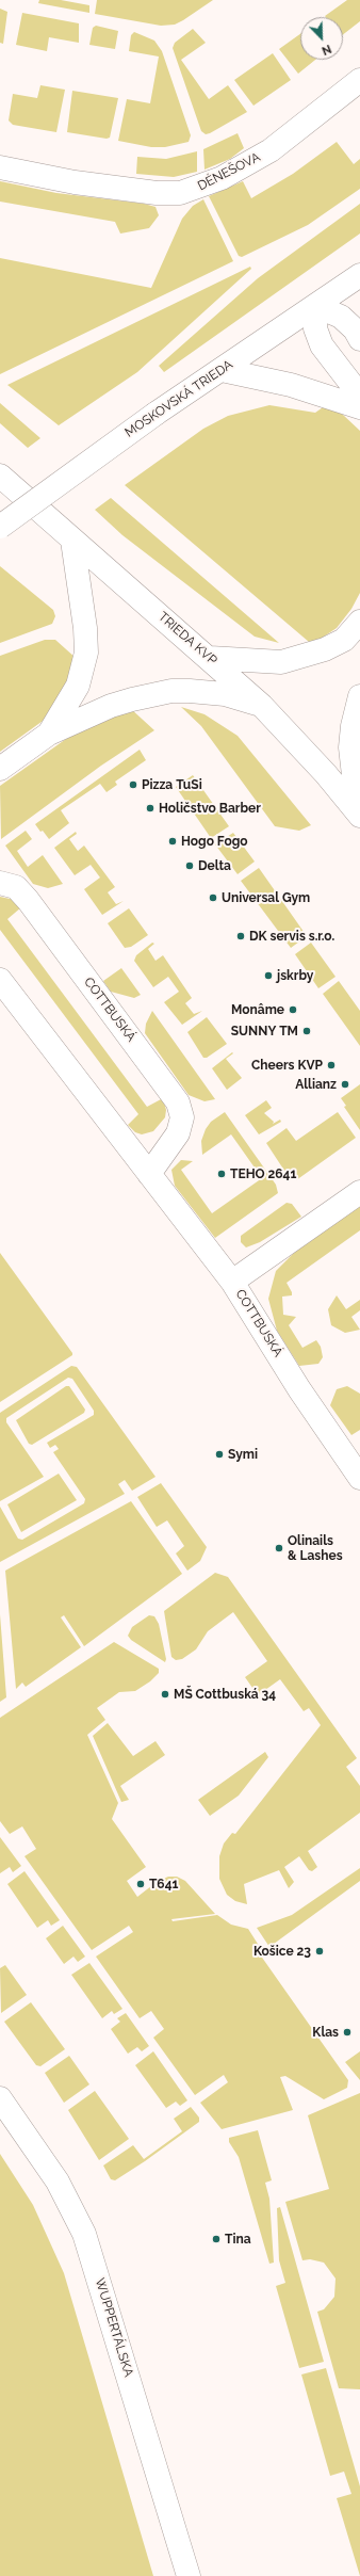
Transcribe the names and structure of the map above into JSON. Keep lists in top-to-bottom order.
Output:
{
  "streets": {
    "street": [
      "DÉNEŠOVA",
      "MOSKOVSKÁ TRIEDA",
      "TRIEDA KVP",
      "COTTBUSKÁ",
      "WUPPERTÁLSKA"
    ]
  },
  "places": [
    "Pizza TuSi",
    "Holičstvo Barber",
    "Hogo Fogo",
    "Delta",
    "Universal Gym",
    "DK servis s.r.o.",
    "jskrby",
    "Monâme",
    "SUNNY TM",
    "Cheers KVP",
    "Allianz",
    "TEHO 2641",
    "Symi",
    "Olinails & Lashes",
    "MŠ Cottbuská 34",
    "T641",
    "Košice 23",
    "Klas",
    "Tina"
  ],
  "north": "bottom right"
}
